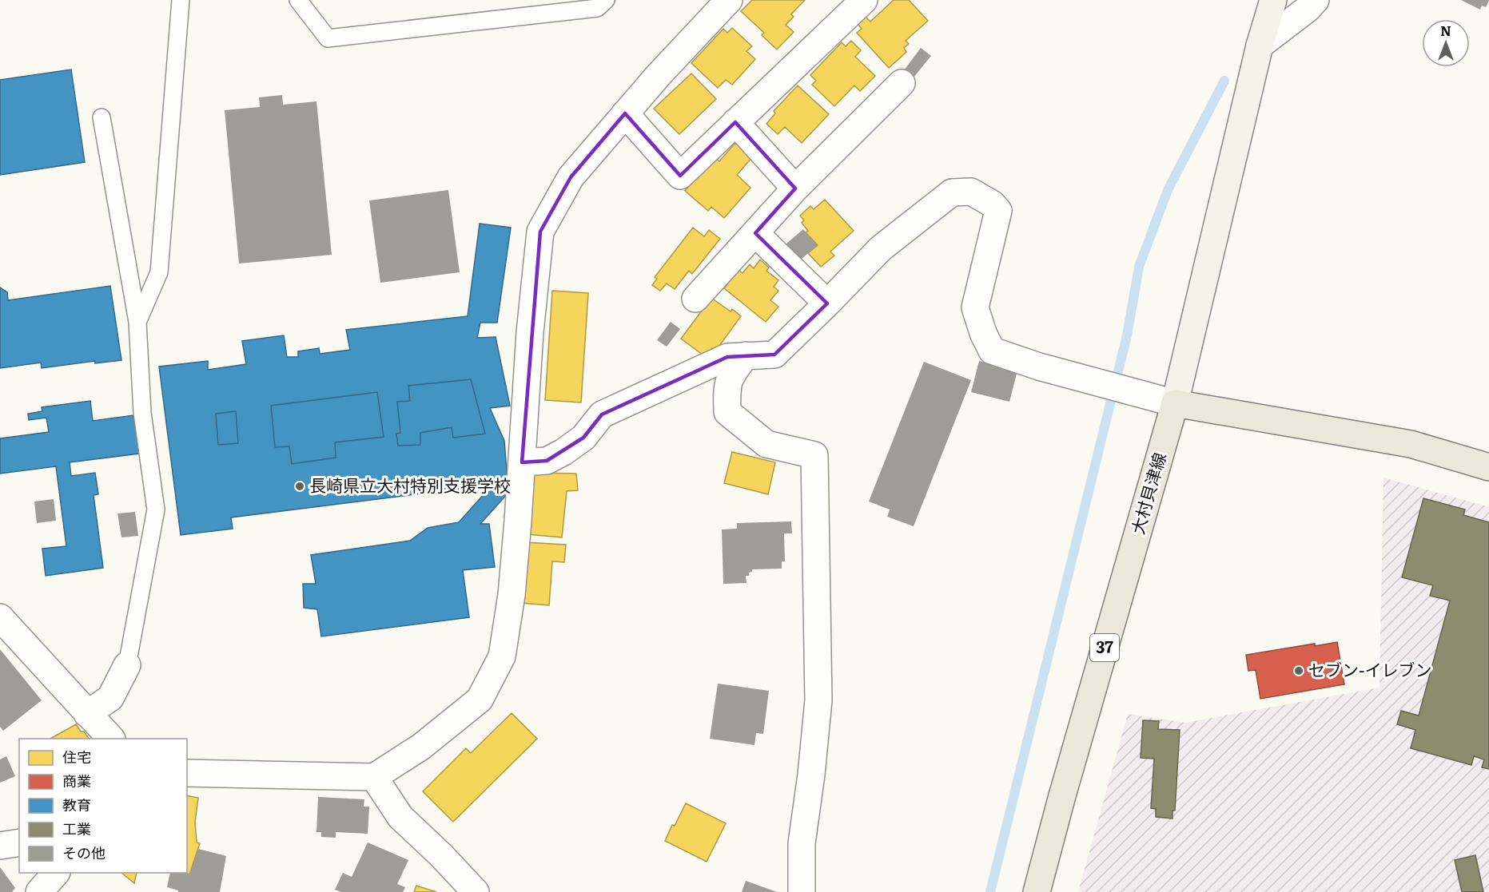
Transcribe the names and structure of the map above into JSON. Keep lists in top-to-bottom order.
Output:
{
  "streets": {
    "main road": ["大村貝津線", "37"]
  },
  "places": ["長崎県立大村特別支援学校", "セブン-イレブン"],
  "legend": [
    "住宅",
    "商業",
    "教育",
    "工業",
    "その他"
  ],
  "north": "top"
}
